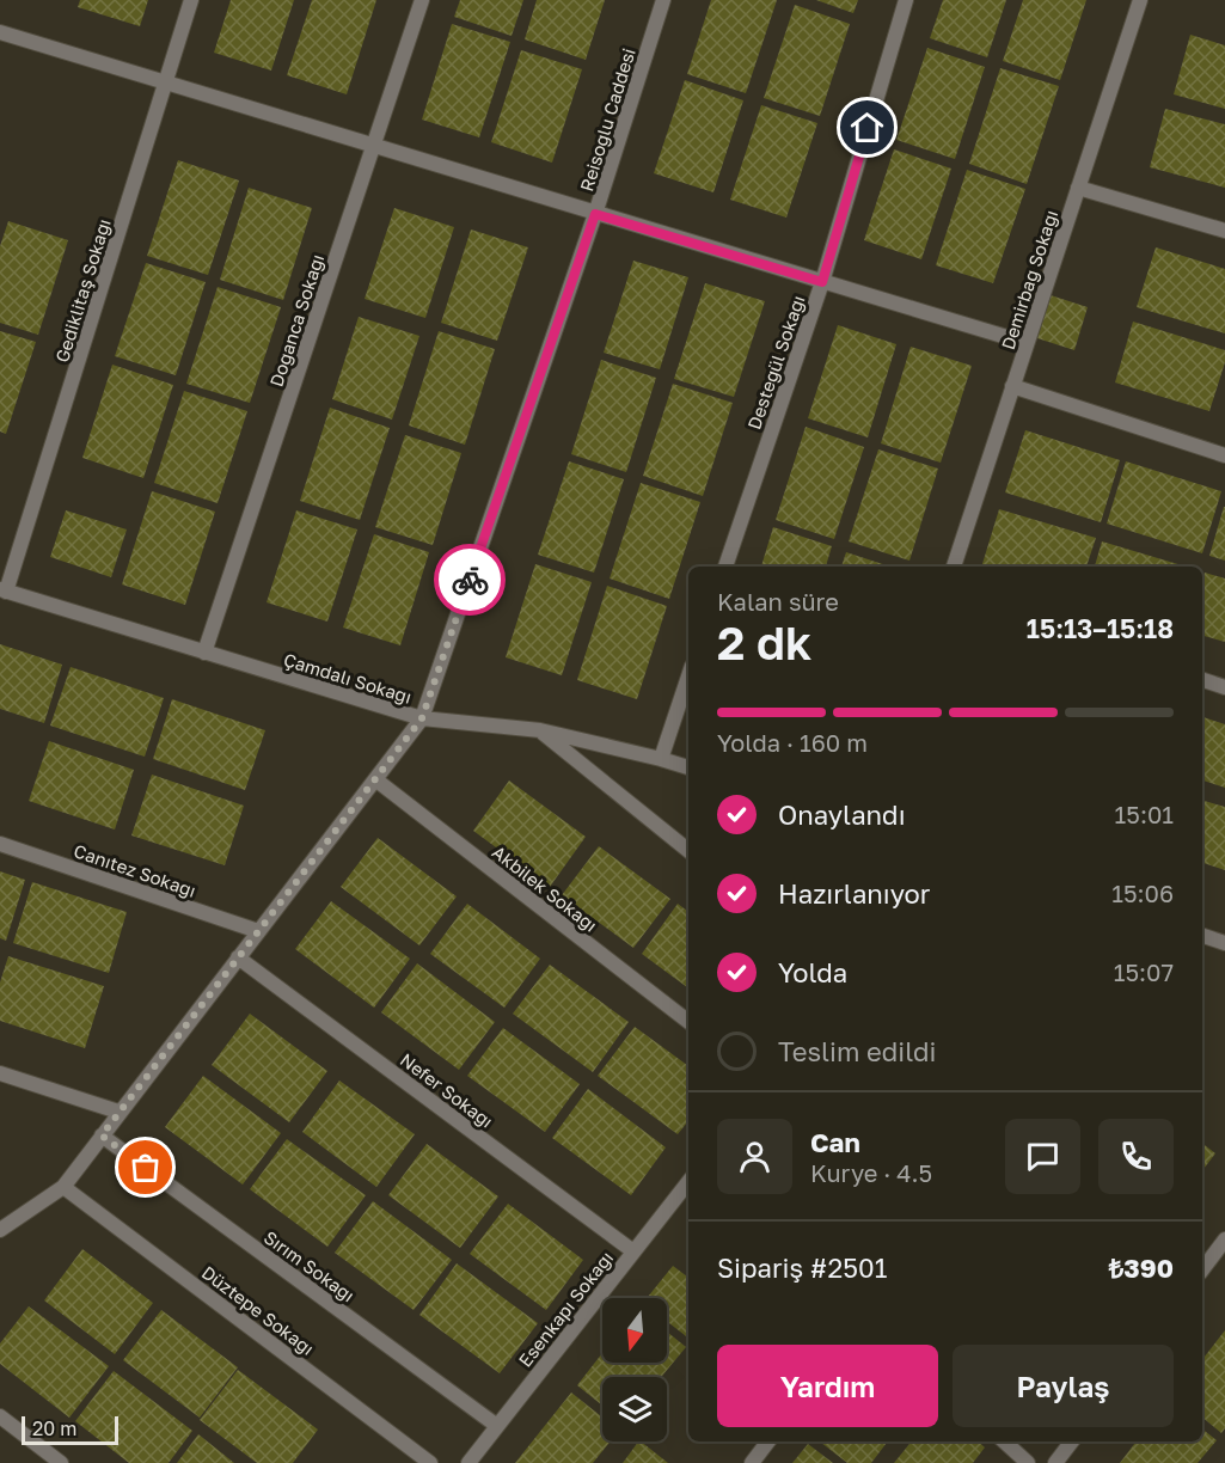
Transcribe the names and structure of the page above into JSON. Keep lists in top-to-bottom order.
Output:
{
  "streets": {
    "street": [
      "Reisoğlu Caddesi",
      "Demirbağ Sokağı",
      "Gediklitaş Sokağı",
      "Doğanca Sokağı",
      "Destegül Sokağı",
      "Çamdalı Sokağı",
      "Canıtez Sokağı",
      "Akbilek Sokağı",
      "Nefer Sokağı",
      "Sırım Sokağı",
      "Esenkapı Sokağı",
      "Düztepe Sokağı"
    ]
  },
  "crossings": [
    ["Reisoğlu Caddesi", "Çamdalı Sokağı"],
    ["Reisoğlu Caddesi", "Canıtez Sokağı"],
    ["Reisoğlu Caddesi", "Akbilek Sokağı"],
    ["Reisoğlu Caddesi", "Nefer Sokağı"],
    ["Reisoğlu Caddesi", "Sırım Sokağı"],
    ["Reisoğlu Caddesi", "Düztepe Sokağı"],
    ["Gediklitaş Sokağı", "Çamdalı Sokağı"],
    ["Doğanca Sokağı", "Çamdalı Sokağı"],
    ["Nefer Sokağı", "Esenkapı Sokağı"],
    ["Sırım Sokağı", "Esenkapı Sokağı"]
  ],
  "scale_bar": "20 m",
  "north": "bottom",
  "page": {
    "heading": ["2 dk", "Kalan süre", "15:13–15:18"],
    "panel": [
      "Can",
      "Kurye · 4.5",
      "Sipariş #2501",
      "₺390"
    ],
    "bar": "Yolda · 160 m",
    "list": [
      ["Onaylandı", "15:01"],
      ["Hazırlanıyor", "15:06"],
      ["Yolda", "15:07"],
      "Teslim edildi"
    ],
    "buttons": ["Yardım", "Paylaş"],
    "scale": "20 m"
  }
}
